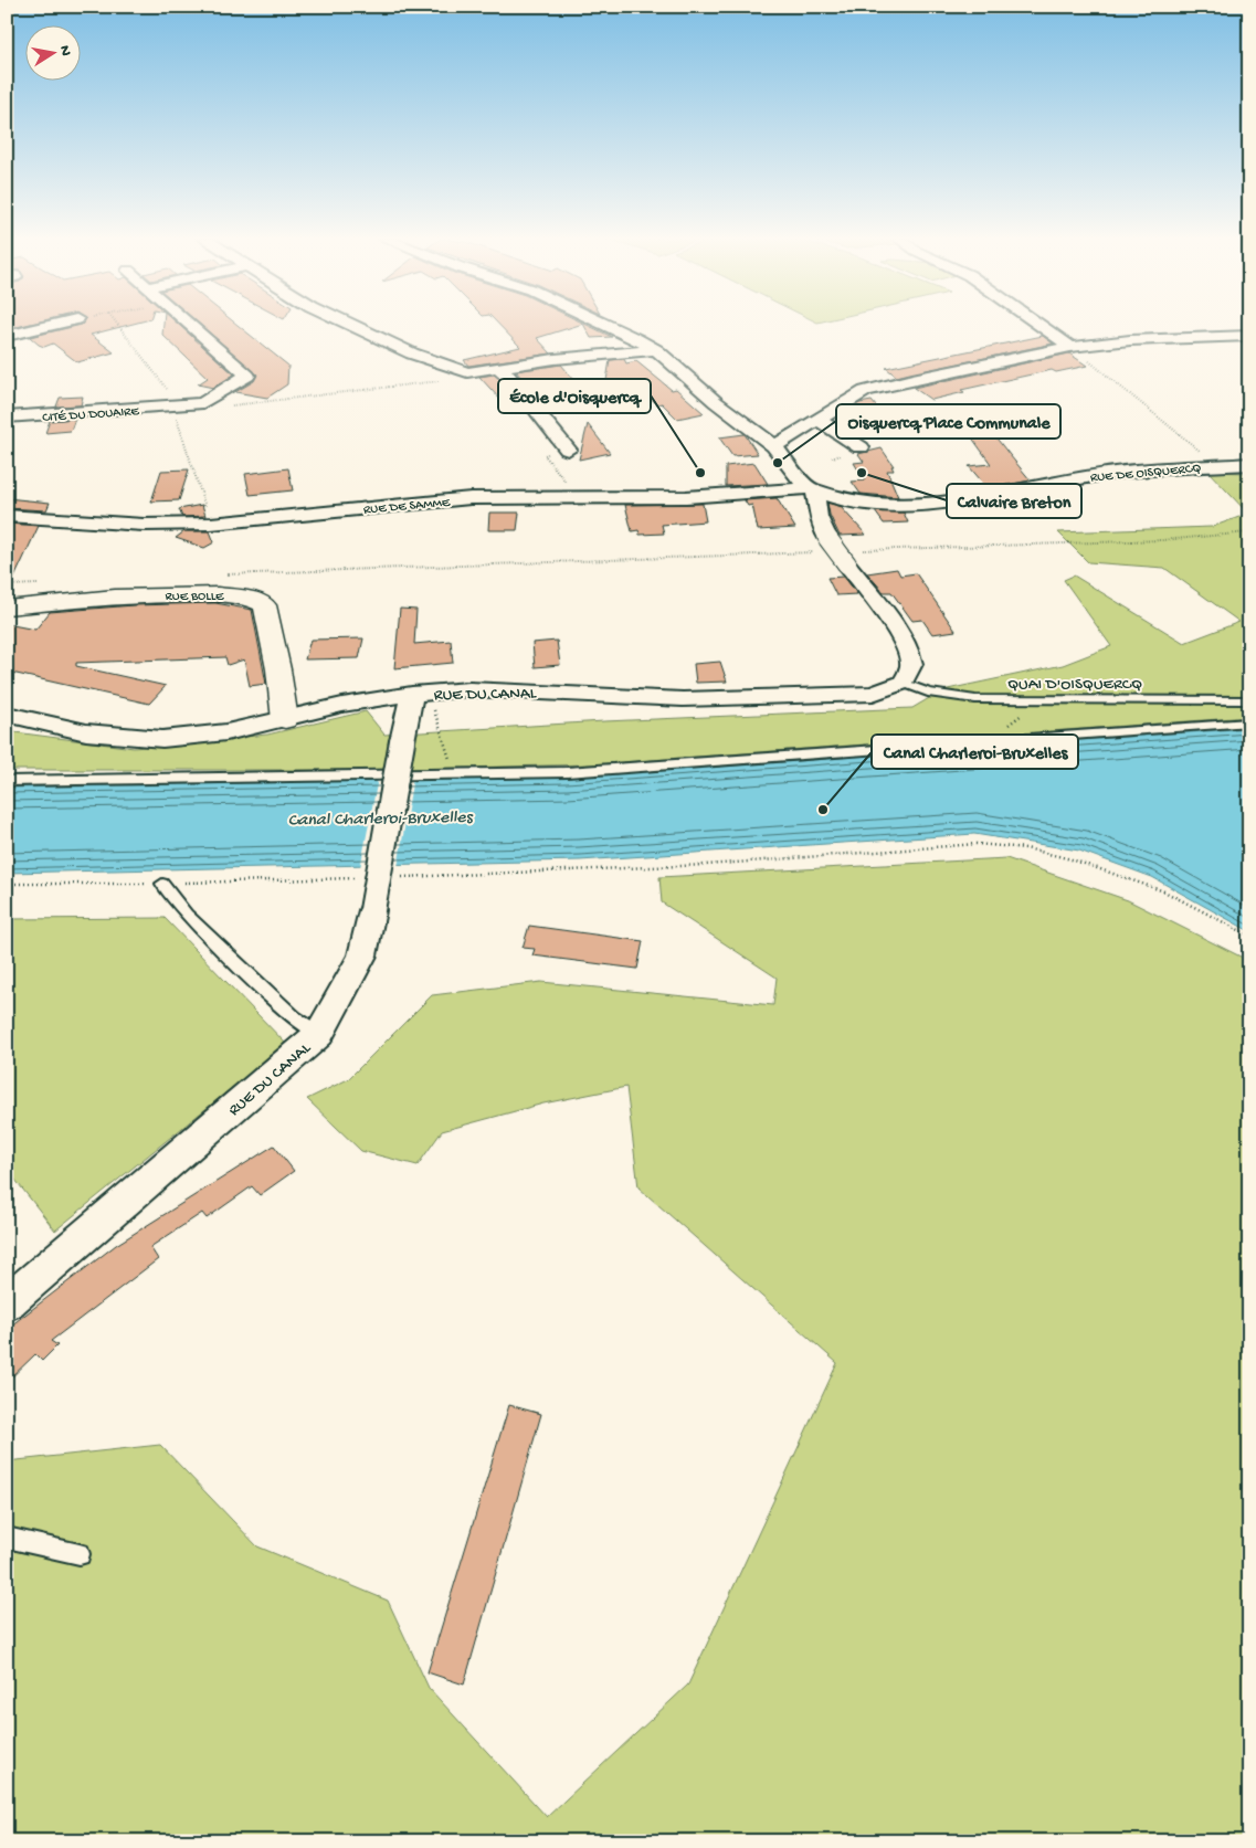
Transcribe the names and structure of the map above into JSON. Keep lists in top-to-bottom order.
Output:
{
  "streets": {
    "street": [
      "CITÉ DU DOUAIRE",
      "RUE DE OISQUERCQ",
      "RUE DE SAMME",
      "RUE BOLLE",
      "RUE DU CANAL"
    ],
    "lane": ["QUAI D'OISQUERCQ"]
  },
  "crossings": [
    ["RUE DE OISQUERCQ", "RUE DE SAMME"],
    ["QUAI D'OISQUERCQ", "RUE DU CANAL"]
  ],
  "water": ["Canal Charleroi-Bruxelles"],
  "places": [
    "Oisquercq Place Communale",
    "École d'Oisquercq",
    "Calvaire Breton",
    "Canal Charleroi-Bruxelles"
  ],
  "north": "right"
}
